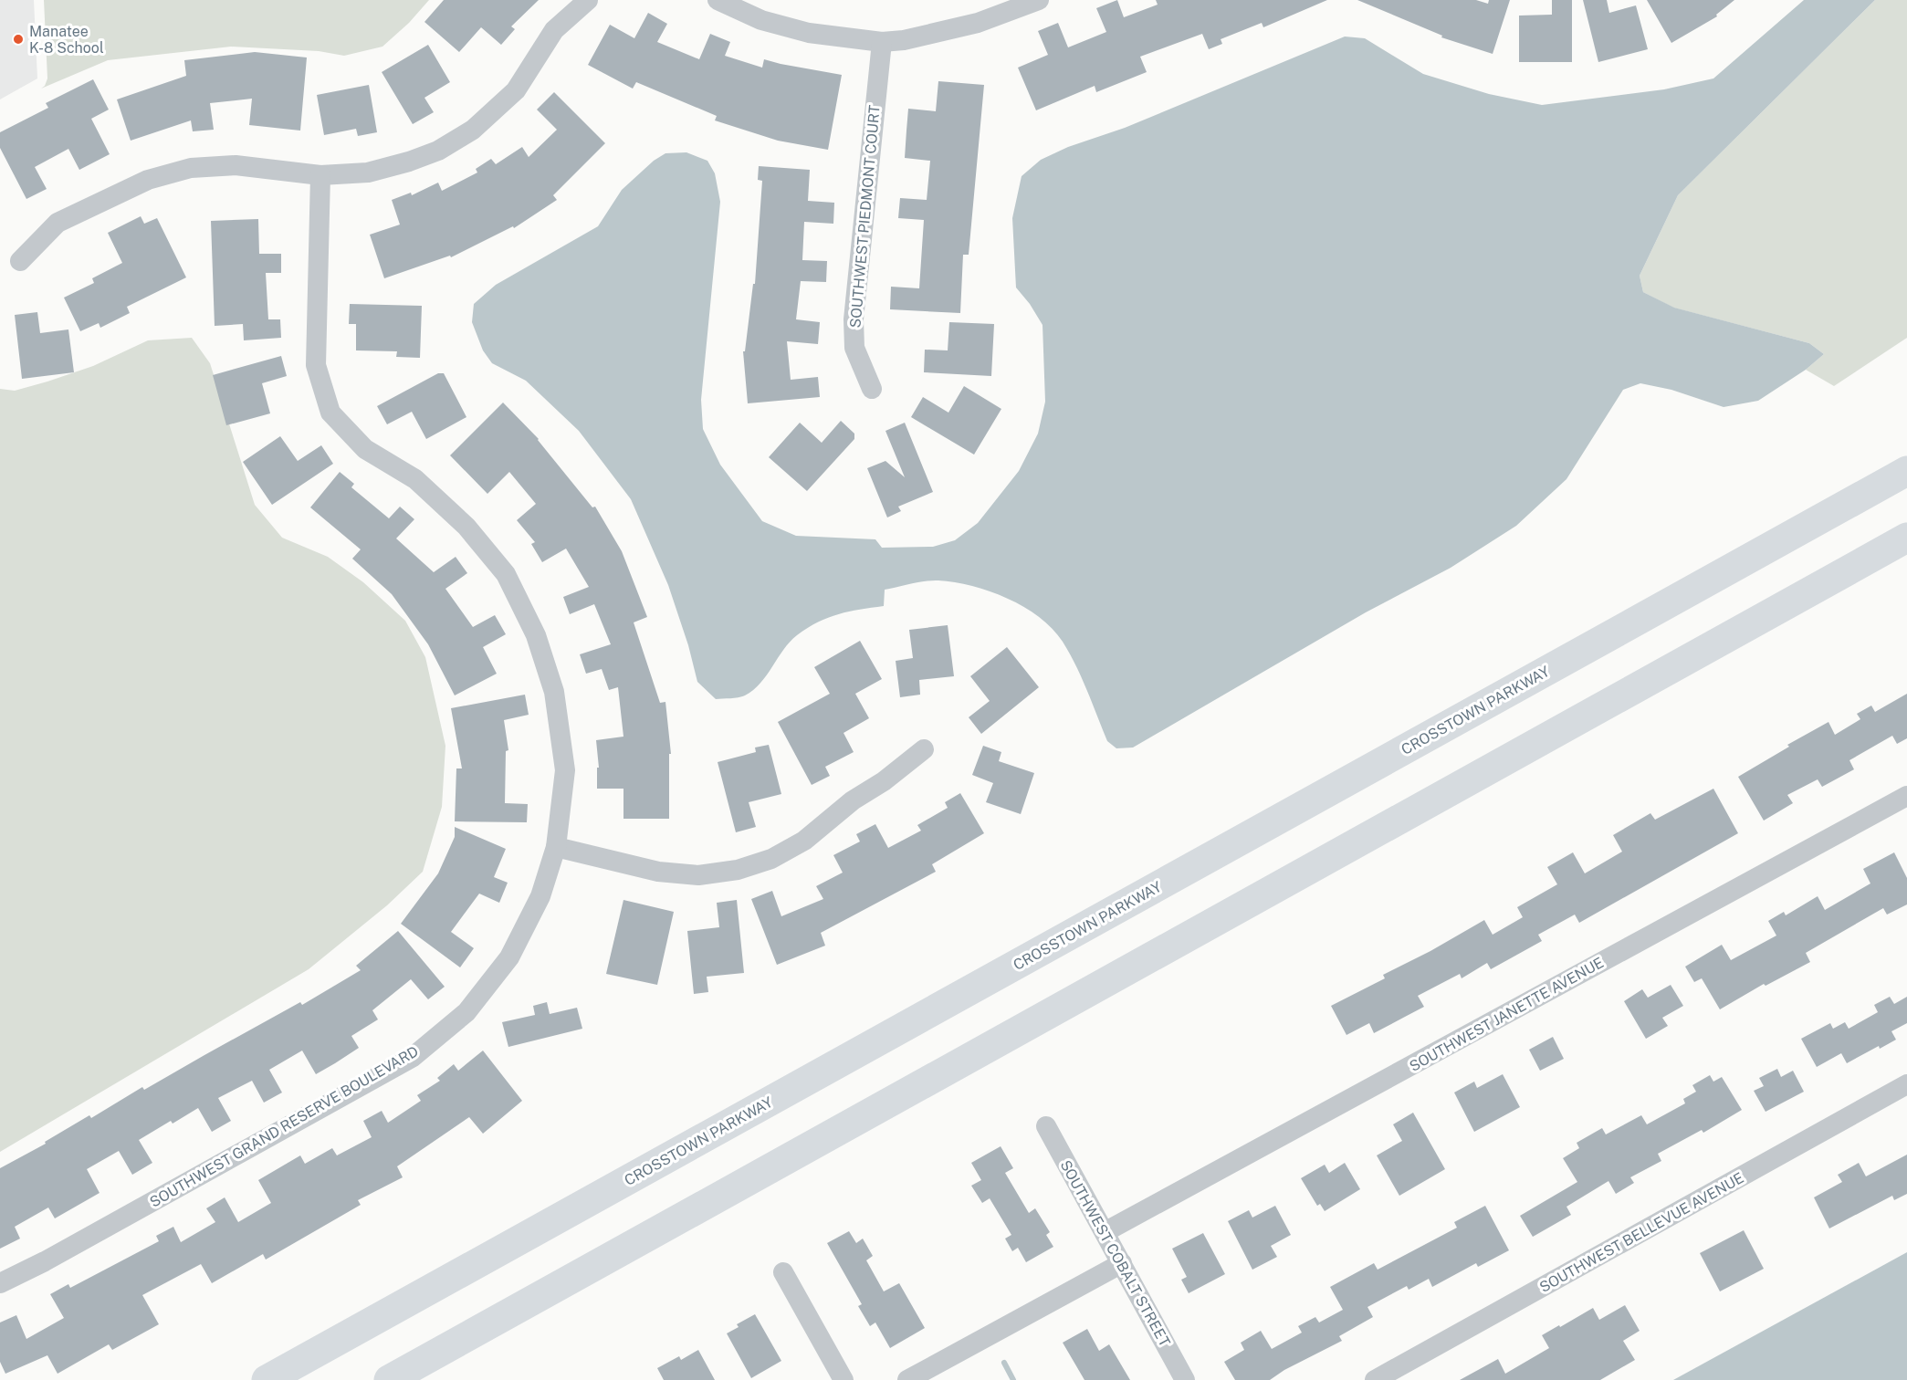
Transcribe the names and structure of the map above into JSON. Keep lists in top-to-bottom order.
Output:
{
  "streets": {
    "main road": ["CROSSTOWN PARKWAY"],
    "street": [
      "SOUTHWEST PIEDMONT COURT",
      "SOUTHWEST JANETTE AVENUE",
      "SOUTHWEST GRAND RESERVE BOULEVARD",
      "SOUTHWEST BELLEVUE AVENUE",
      "SOUTHWEST COBALT STREET"
    ]
  },
  "crossings": [
    ["SOUTHWEST JANETTE AVENUE", "SOUTHWEST COBALT STREET"]
  ],
  "places": ["Manatee K-8 School"]
}
